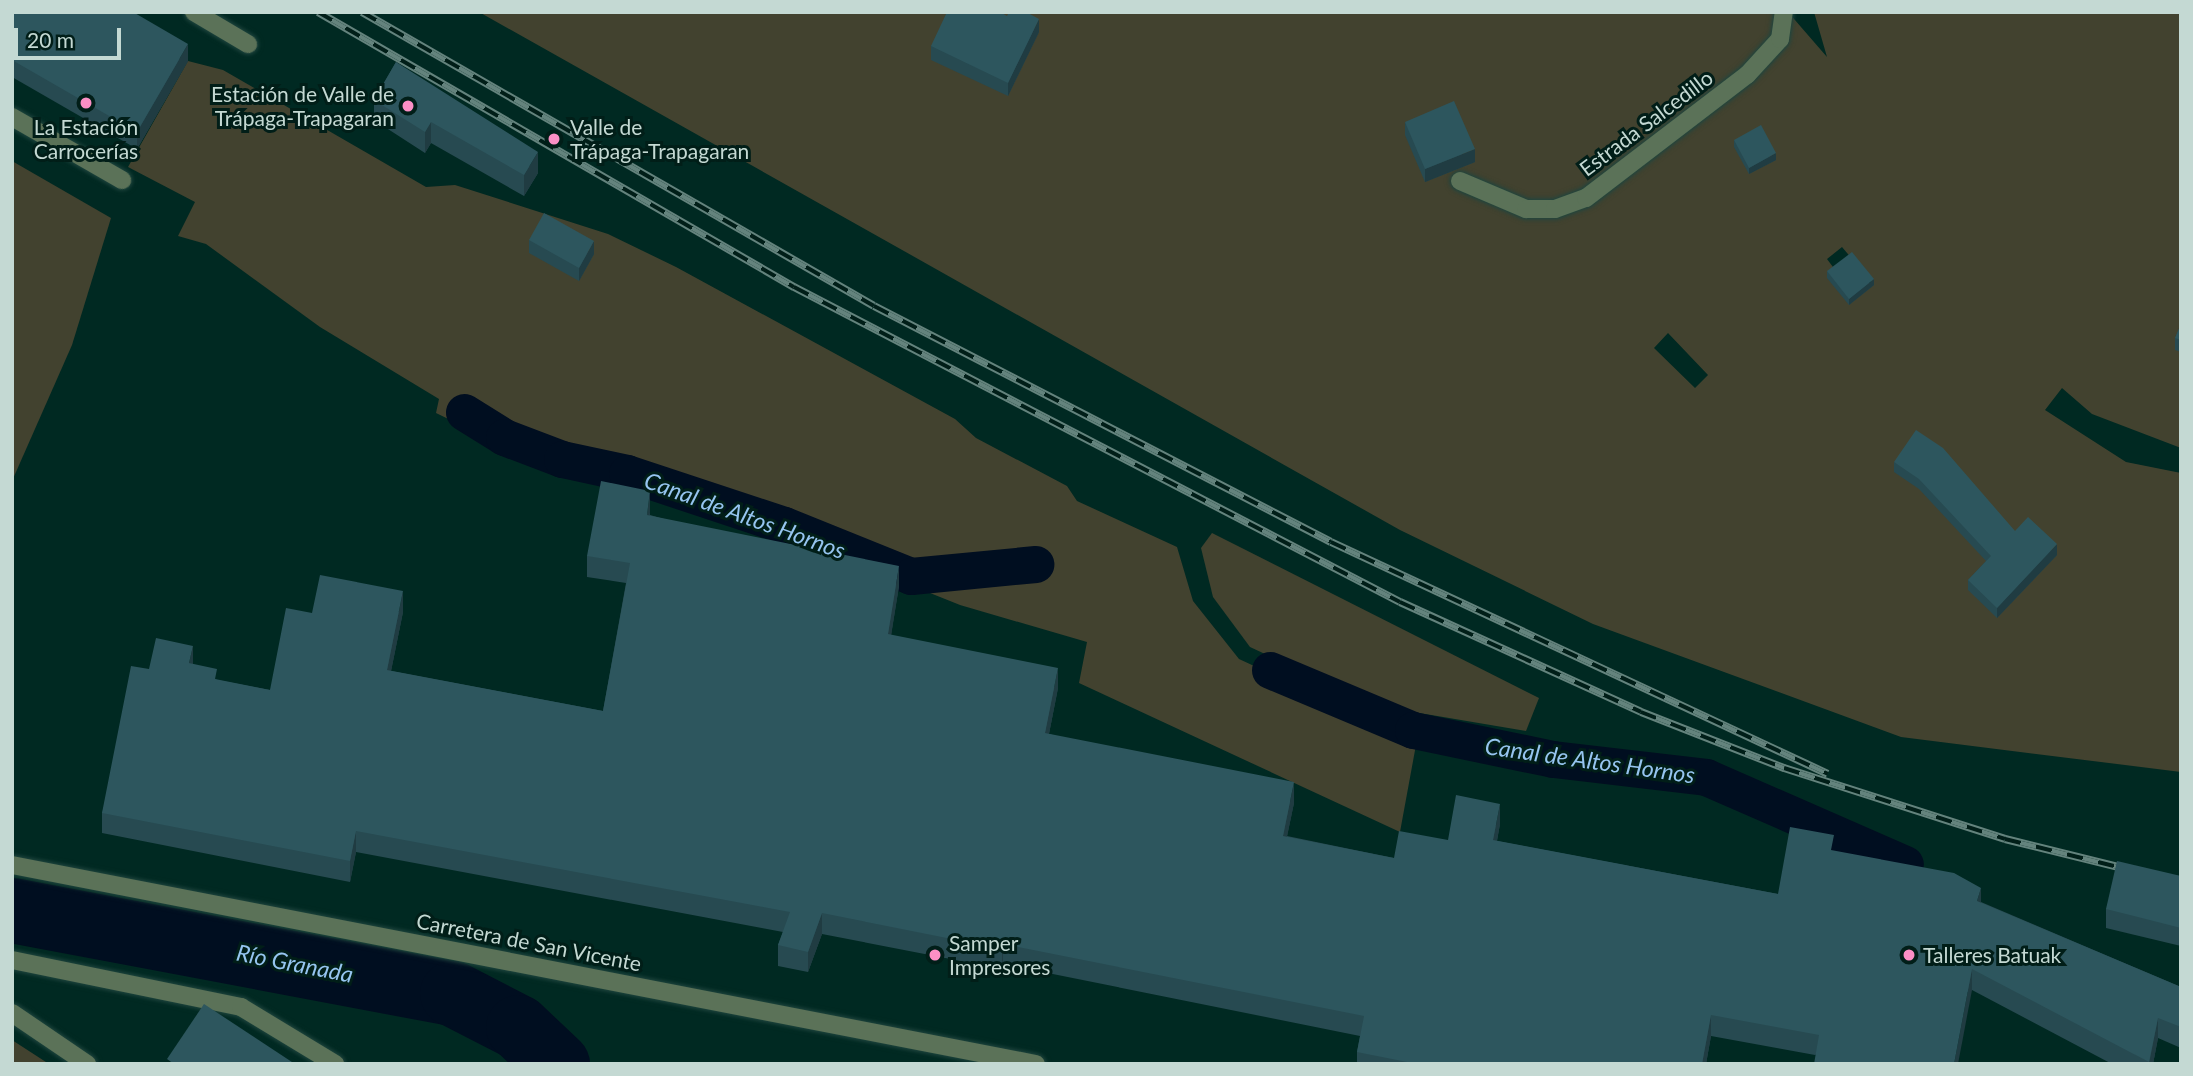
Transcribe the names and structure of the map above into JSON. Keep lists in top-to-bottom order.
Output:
{
  "streets": {
    "street": ["Estrada Salcedillo", "Carretera de San Vicente"]
  },
  "water": ["Canal de Altos Hornos", "Río Granada"],
  "places": [
    "La Estación Carrocerías",
    "Estación de Valle de Trápaga-Trapagaran",
    "Valle de Trápaga-Trapagaran",
    "Samper Impresores",
    "Talleres Batuak"
  ],
  "scale_bar": "20 m"
}
